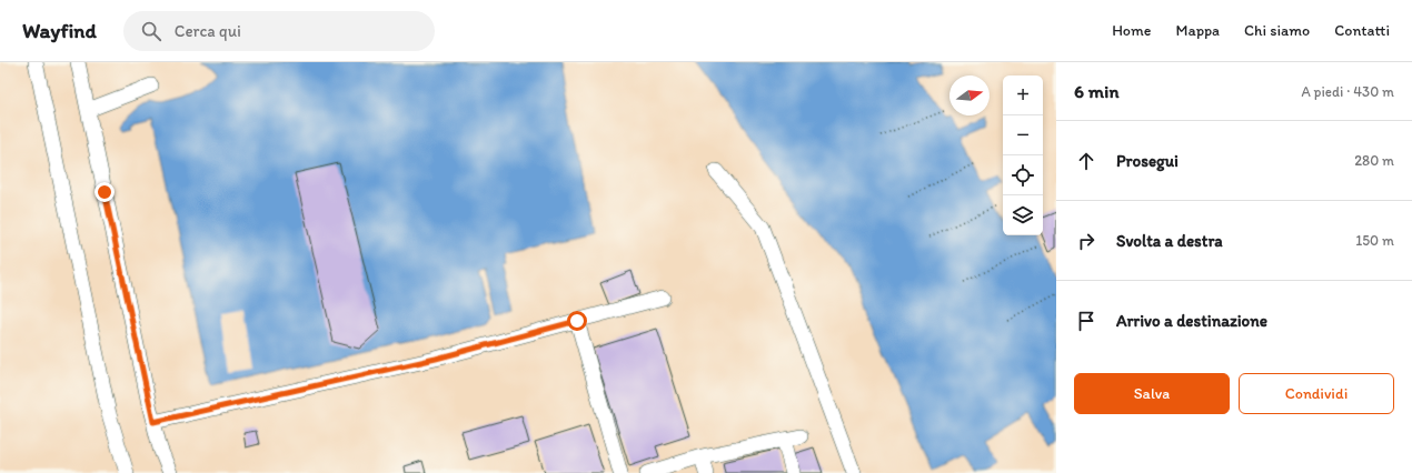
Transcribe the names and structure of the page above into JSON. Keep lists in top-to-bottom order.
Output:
{
  "north": "right",
  "page": {
    "header": "Wayfind",
    "search": "Cerca qui",
    "nav": [
      "Home",
      "Mappa",
      "Chi siamo",
      "Contatti"
    ],
    "heading": ["6 min", "A piedi · 430 m"],
    "map_buttons": ["+", "−"],
    "list": [
      ["Prosegui", "280 m"],
      ["Svolta a destra", "150 m"],
      "Arrivo a destinazione"
    ],
    "buttons": ["Salva", "Condividi"]
  }
}
